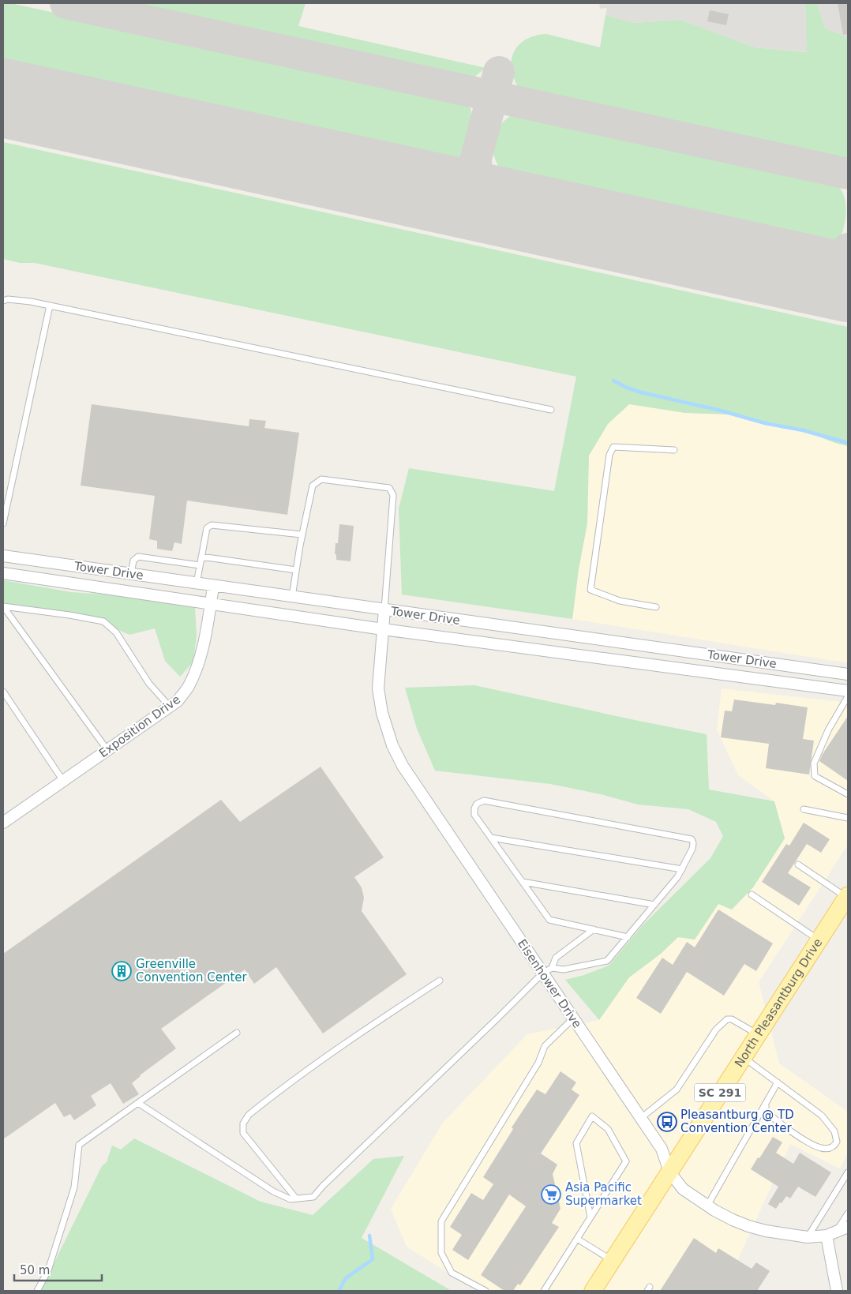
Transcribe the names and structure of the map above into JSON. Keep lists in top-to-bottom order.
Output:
{
  "streets": {
    "main road": ["North Pleasantburg Drive", "SC 291"],
    "street": ["Tower Drive", "Exposition Drive", "Eisenhower Drive"]
  },
  "crossings": [
    ["Tower Drive", "Exposition Drive"],
    ["Tower Drive", "Eisenhower Drive"],
    ["Eisenhower Drive", "North Pleasantburg Drive"]
  ],
  "places": {
    "building": ["Greenville Convention Center"],
    "bus stop": ["Pleasantburg @ TD Convention Center"],
    "supermarket": ["Asia Pacific Supermarket"]
  },
  "scale_bar": "50 m"
}
